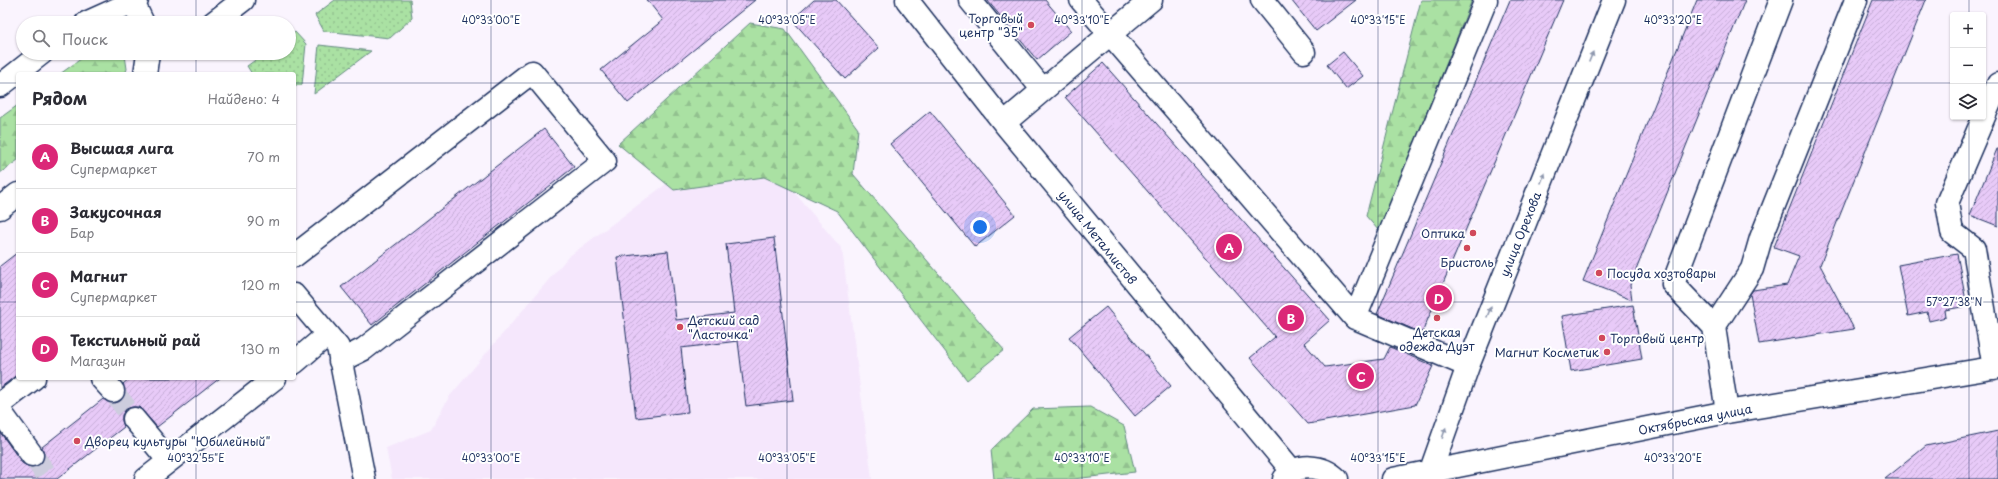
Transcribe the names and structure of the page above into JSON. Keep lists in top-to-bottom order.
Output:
{
  "streets": {
    "street": ["улица Орехова", "улица Металлистов", "Октябрьская улица"]
  },
  "crossings": [
    ["улица Орехова", "Октябрьская улица"]
  ],
  "places": [
    "Торговый центр \"35\"",
    "Оптика",
    "Бристоль",
    "Посуда хозтовары",
    "Детская одежда Дуэт",
    "Детский сад \"Ласточка\"",
    "Торговый центр",
    "Магнит Косметик",
    "Дворец культуры \"Юбилейный\""
  ],
  "page": {
    "map_buttons": ["+", "−"],
    "search": "Поиск",
    "heading": ["Рядом", "Найдено: 4"],
    "list": [
      {
        "mark": "A",
        "name": "Высшая лига",
        "note": "Супермаркет",
        "value": "70 m"
      },
      {
        "mark": "B",
        "name": "Закусочная",
        "note": "Бар",
        "value": "90 m"
      },
      {
        "mark": "C",
        "name": "Магнит",
        "note": "Супермаркет",
        "value": "120 m"
      },
      {
        "mark": "D",
        "name": "Текстильный рай",
        "note": "Магазин",
        "value": "130 m"
      }
    ],
    "pins": [
      "A",
      "D",
      "B",
      "C"
    ]
  },
  "coordinates": [
    "40°33'00\"E",
    "40°33'05\"E",
    "40°33'10\"E",
    "40°33'15\"E",
    "40°33'20\"E",
    "57°27'38\"N",
    "40°32'55\"E"
  ]
}
